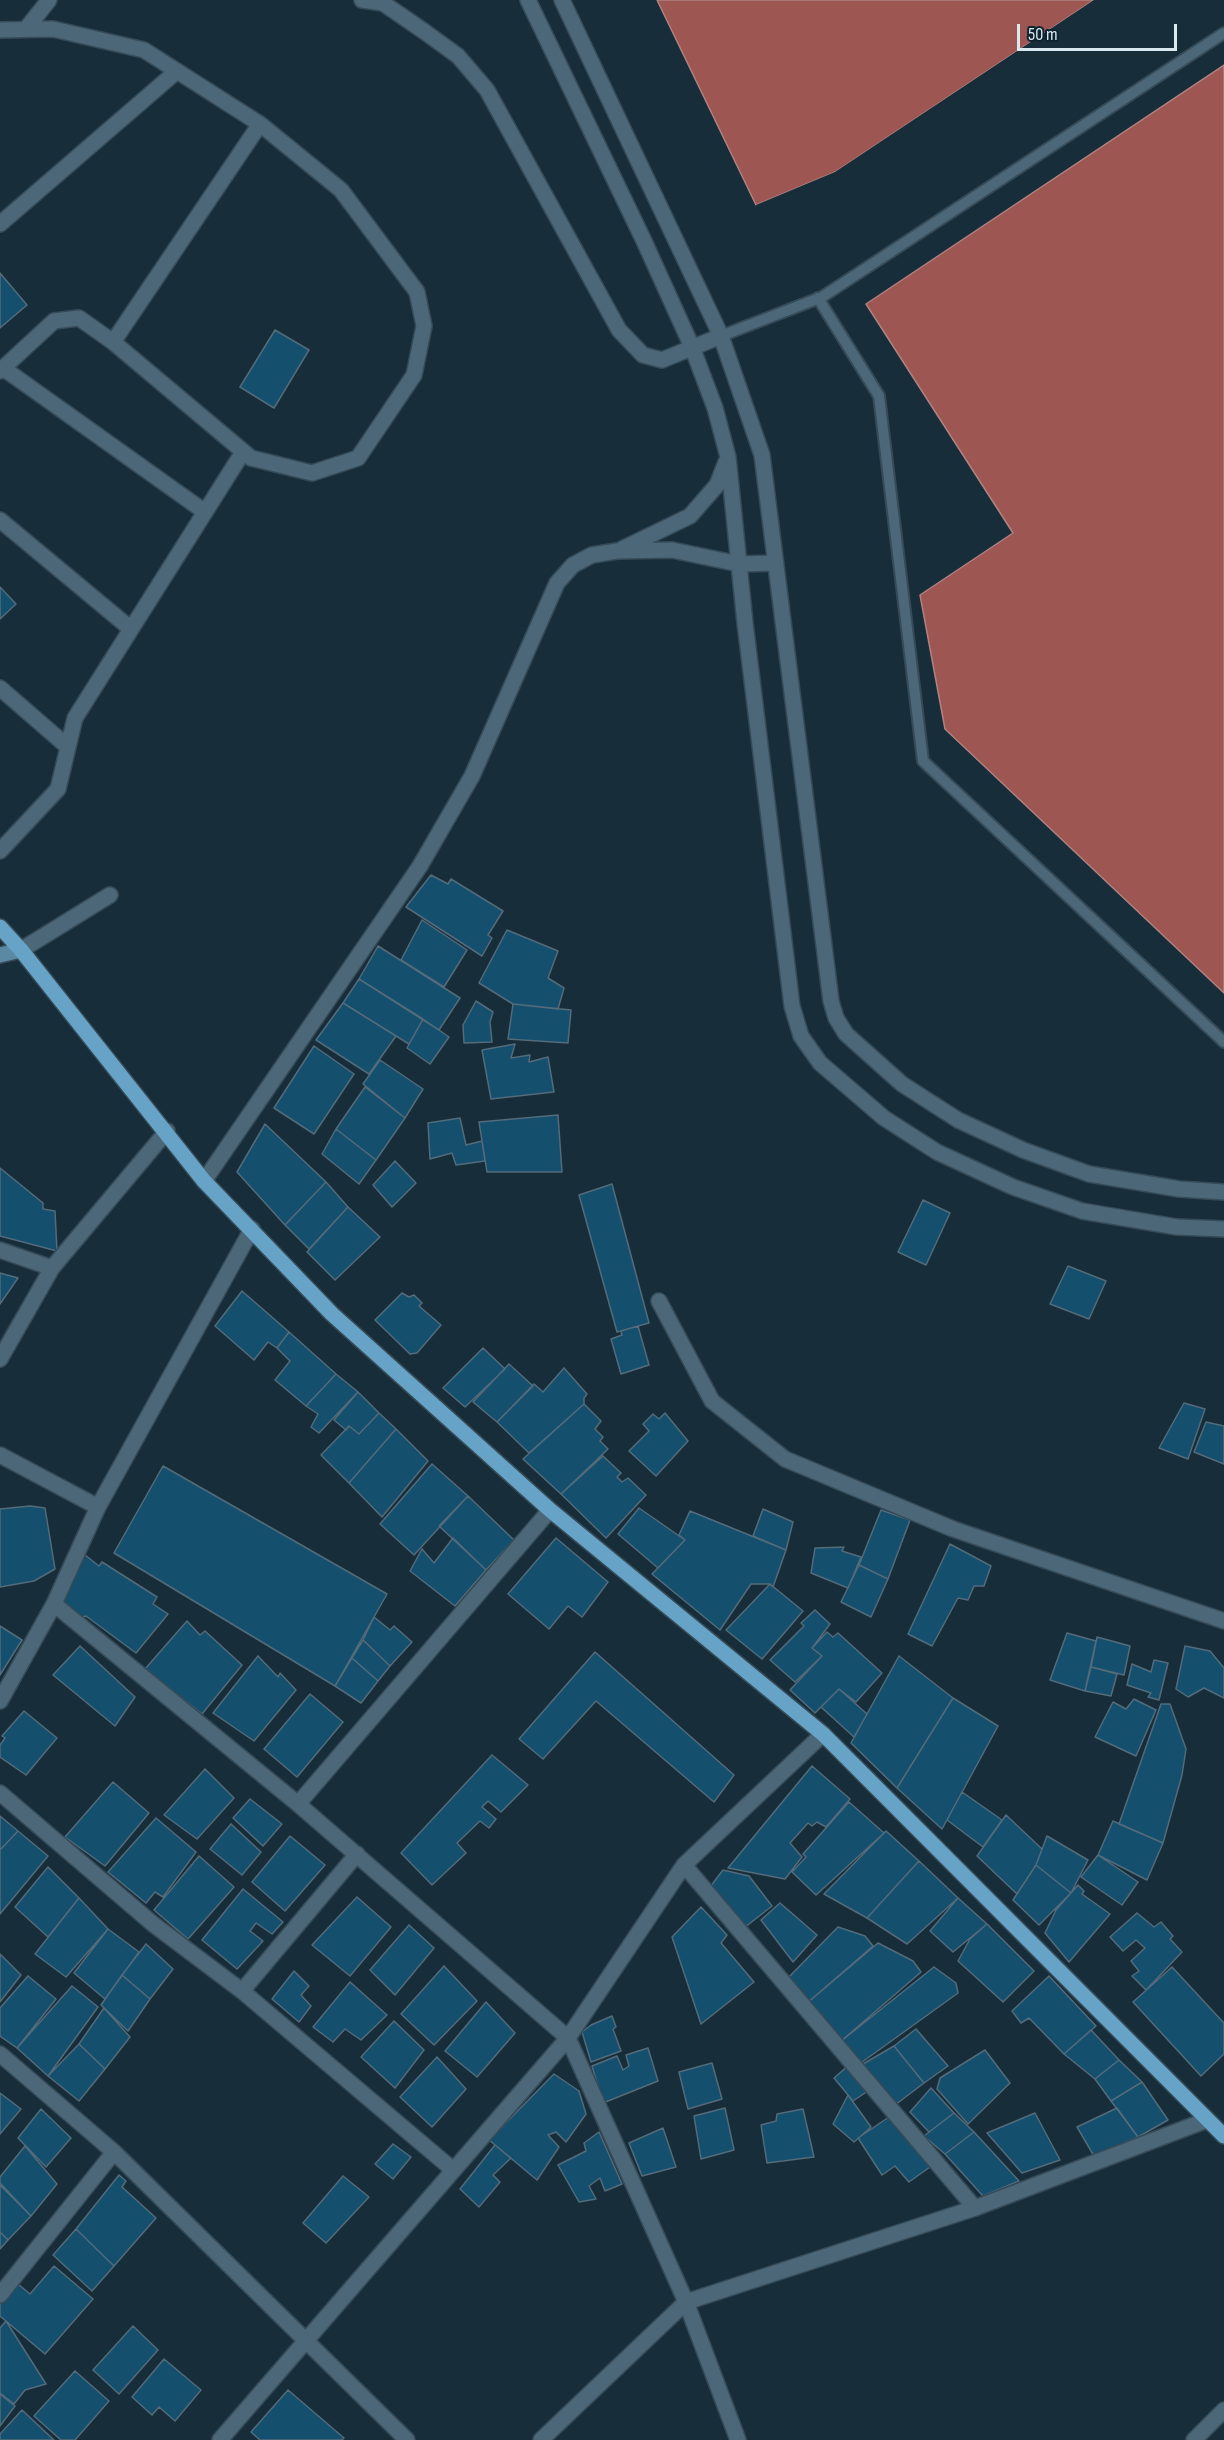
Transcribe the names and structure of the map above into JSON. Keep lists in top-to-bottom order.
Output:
{
  "scale_bar": "50 m"
}
